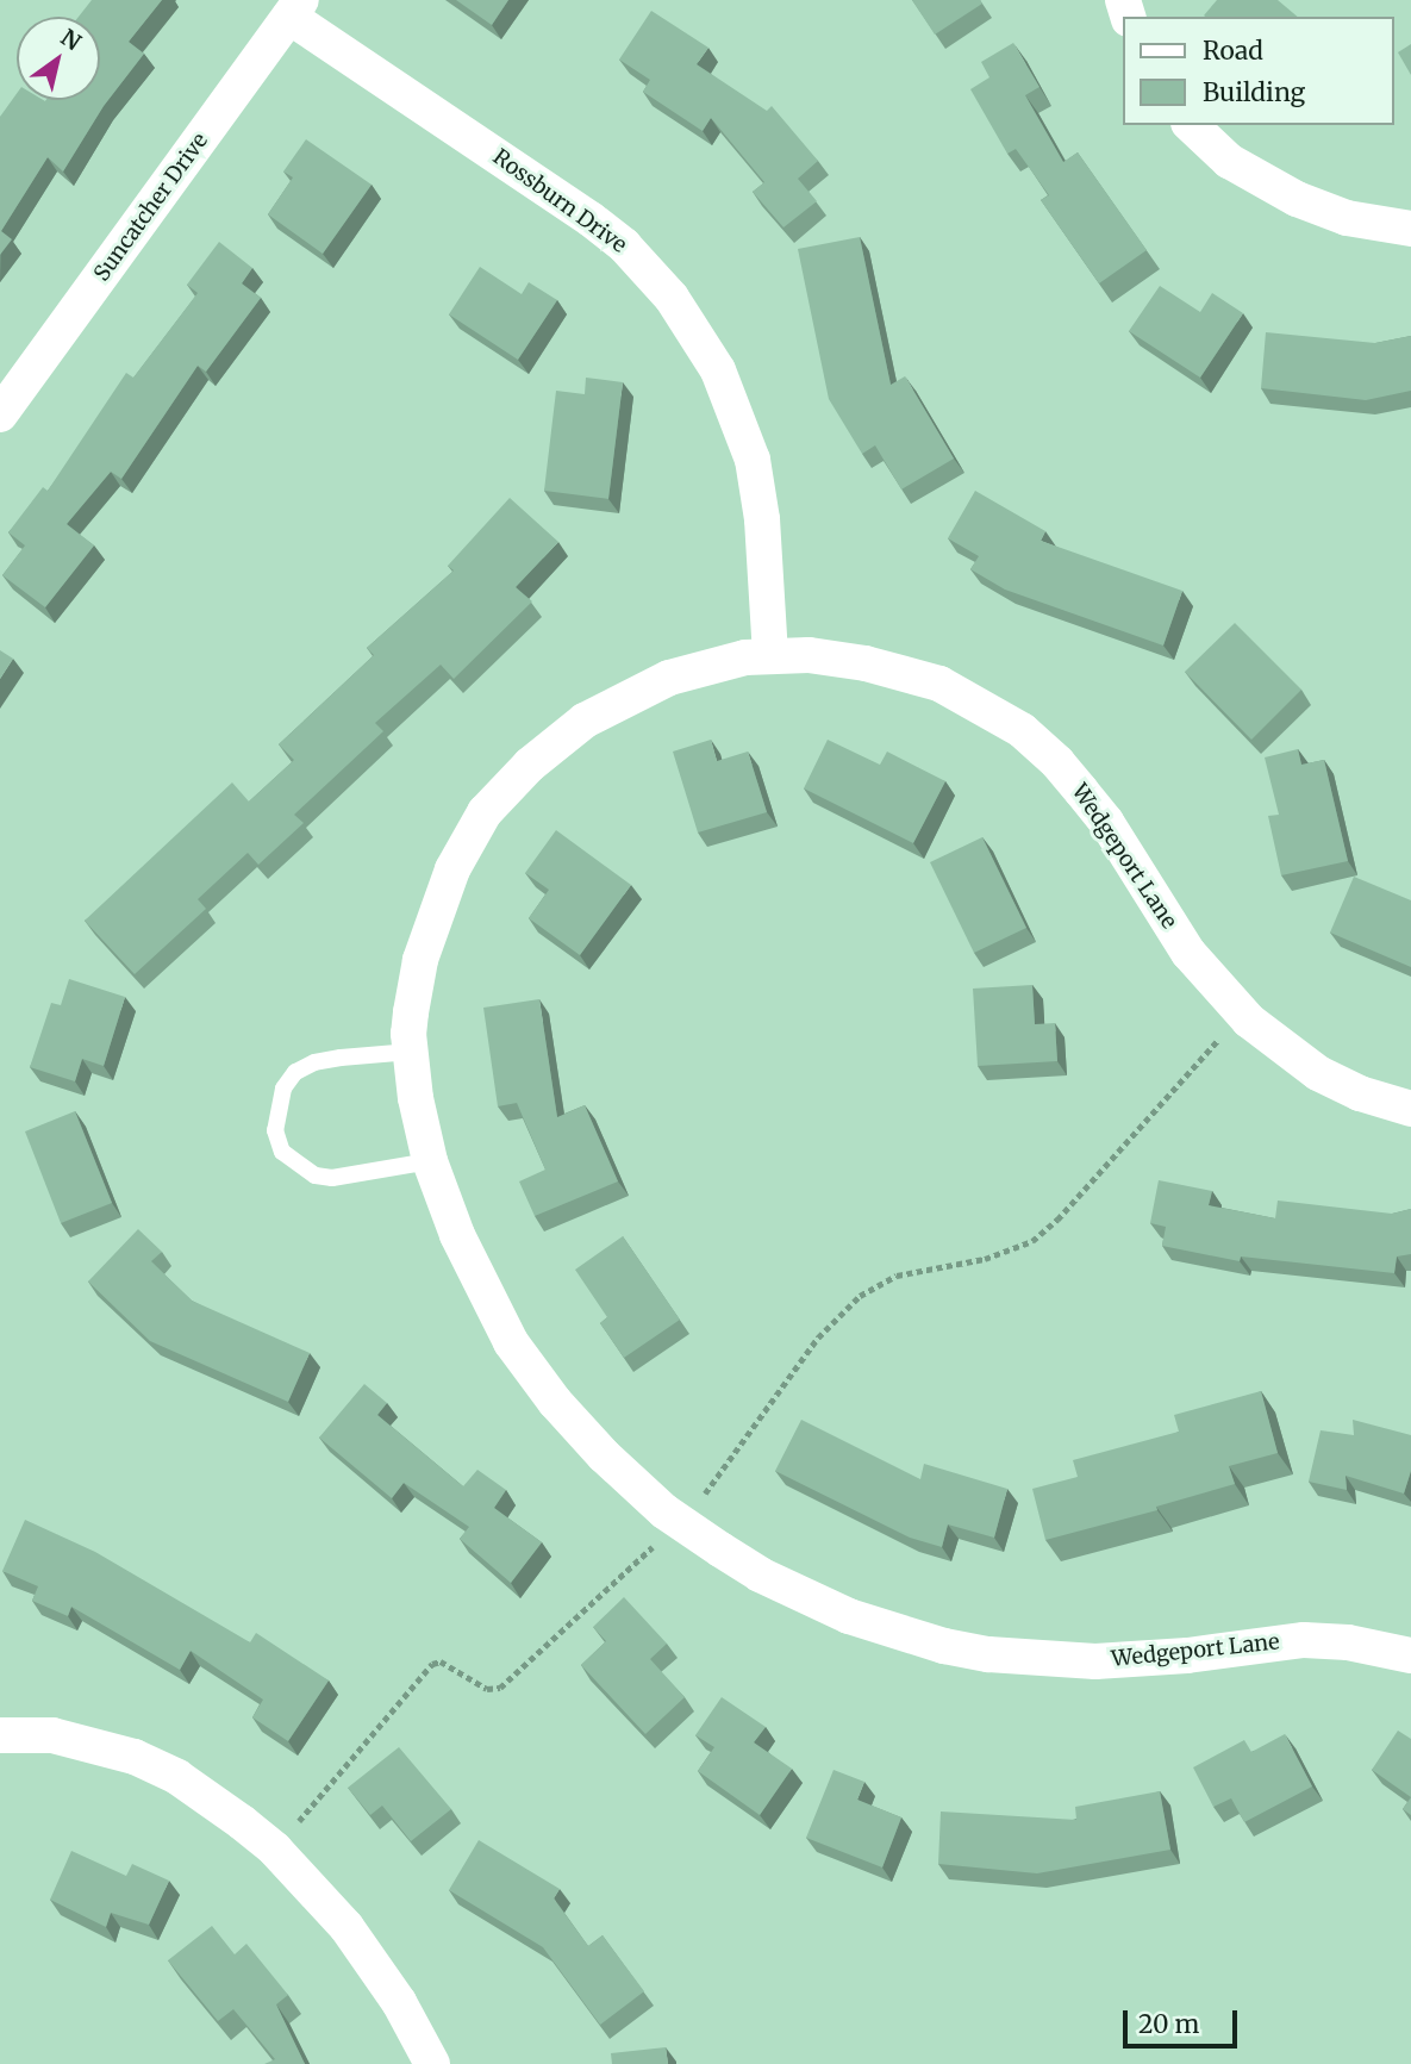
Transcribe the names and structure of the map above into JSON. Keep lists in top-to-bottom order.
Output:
{
  "streets": {
    "street": ["Rossburn Drive", "Suncatcher Drive", "Wedgeport Lane"]
  },
  "crossings": [
    ["Rossburn Drive", "Suncatcher Drive"],
    ["Rossburn Drive", "Wedgeport Lane"]
  ],
  "legend": ["Road", "Building"],
  "scale_bar": "20 m",
  "north": "top right"
}
